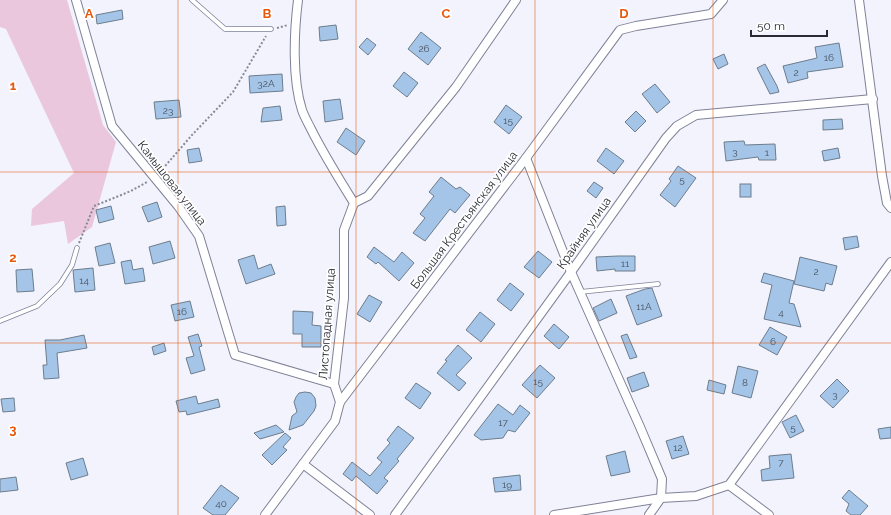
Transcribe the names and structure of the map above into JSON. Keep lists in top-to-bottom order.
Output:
{
  "streets": {
    "street": [
      "Камышовая улица",
      "Большая Крестьянская улица",
      "Крайняя улица",
      "Листопадная улица"
    ]
  },
  "crossings": [
    ["Камышовая улица", "Листопадная улица"],
    ["Большая Крестьянская улица", "Листопадная улица"]
  ],
  "house_numbers": [
    "26",
    "16",
    "2",
    "32А",
    "23",
    "15",
    "3",
    "1",
    "5",
    "11",
    "2",
    "14",
    "11А",
    "16",
    "4",
    "6",
    "15",
    "8",
    "3",
    "17",
    "5",
    "12",
    "7",
    "19",
    "40"
  ],
  "scale_bar": "50 m",
  "grid": {
    "columns": [
      "A",
      "B",
      "C",
      "D"
    ],
    "rows": ["1", "2", "3"]
  }
}
